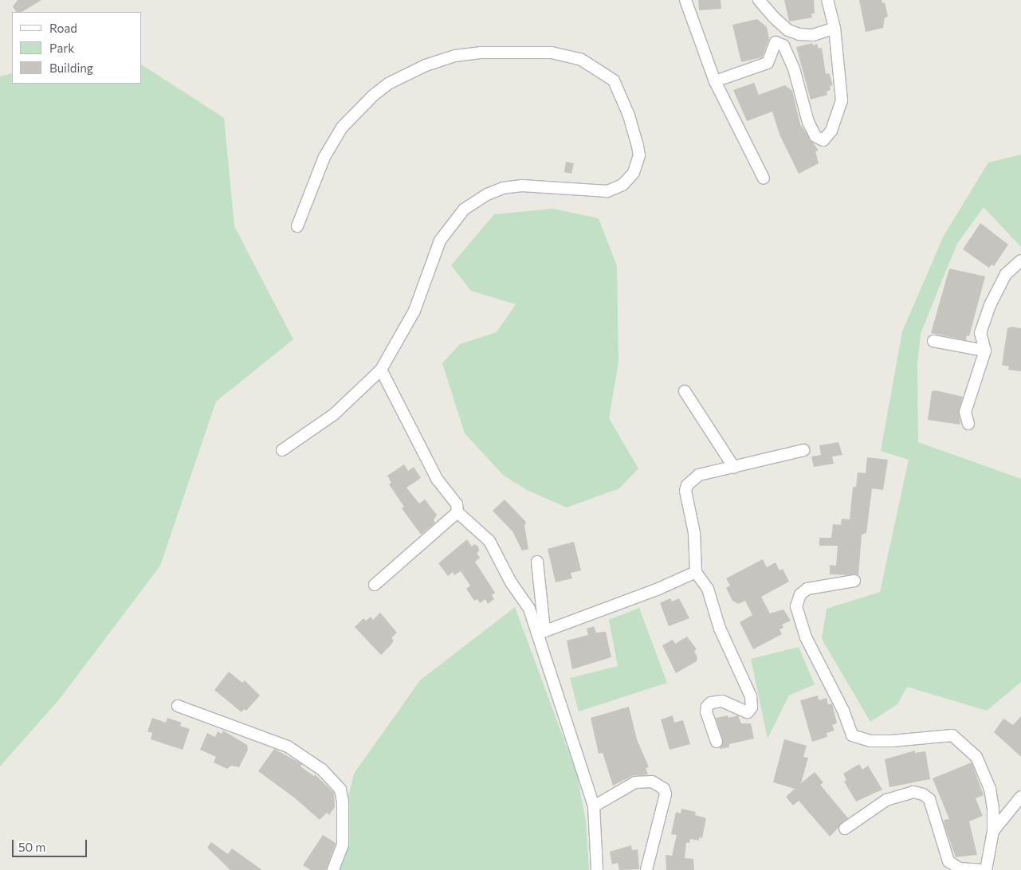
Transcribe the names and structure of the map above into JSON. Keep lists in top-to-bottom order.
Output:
{
  "legend": ["Road", "Park", "Building"],
  "scale_bar": "50 m"
}
